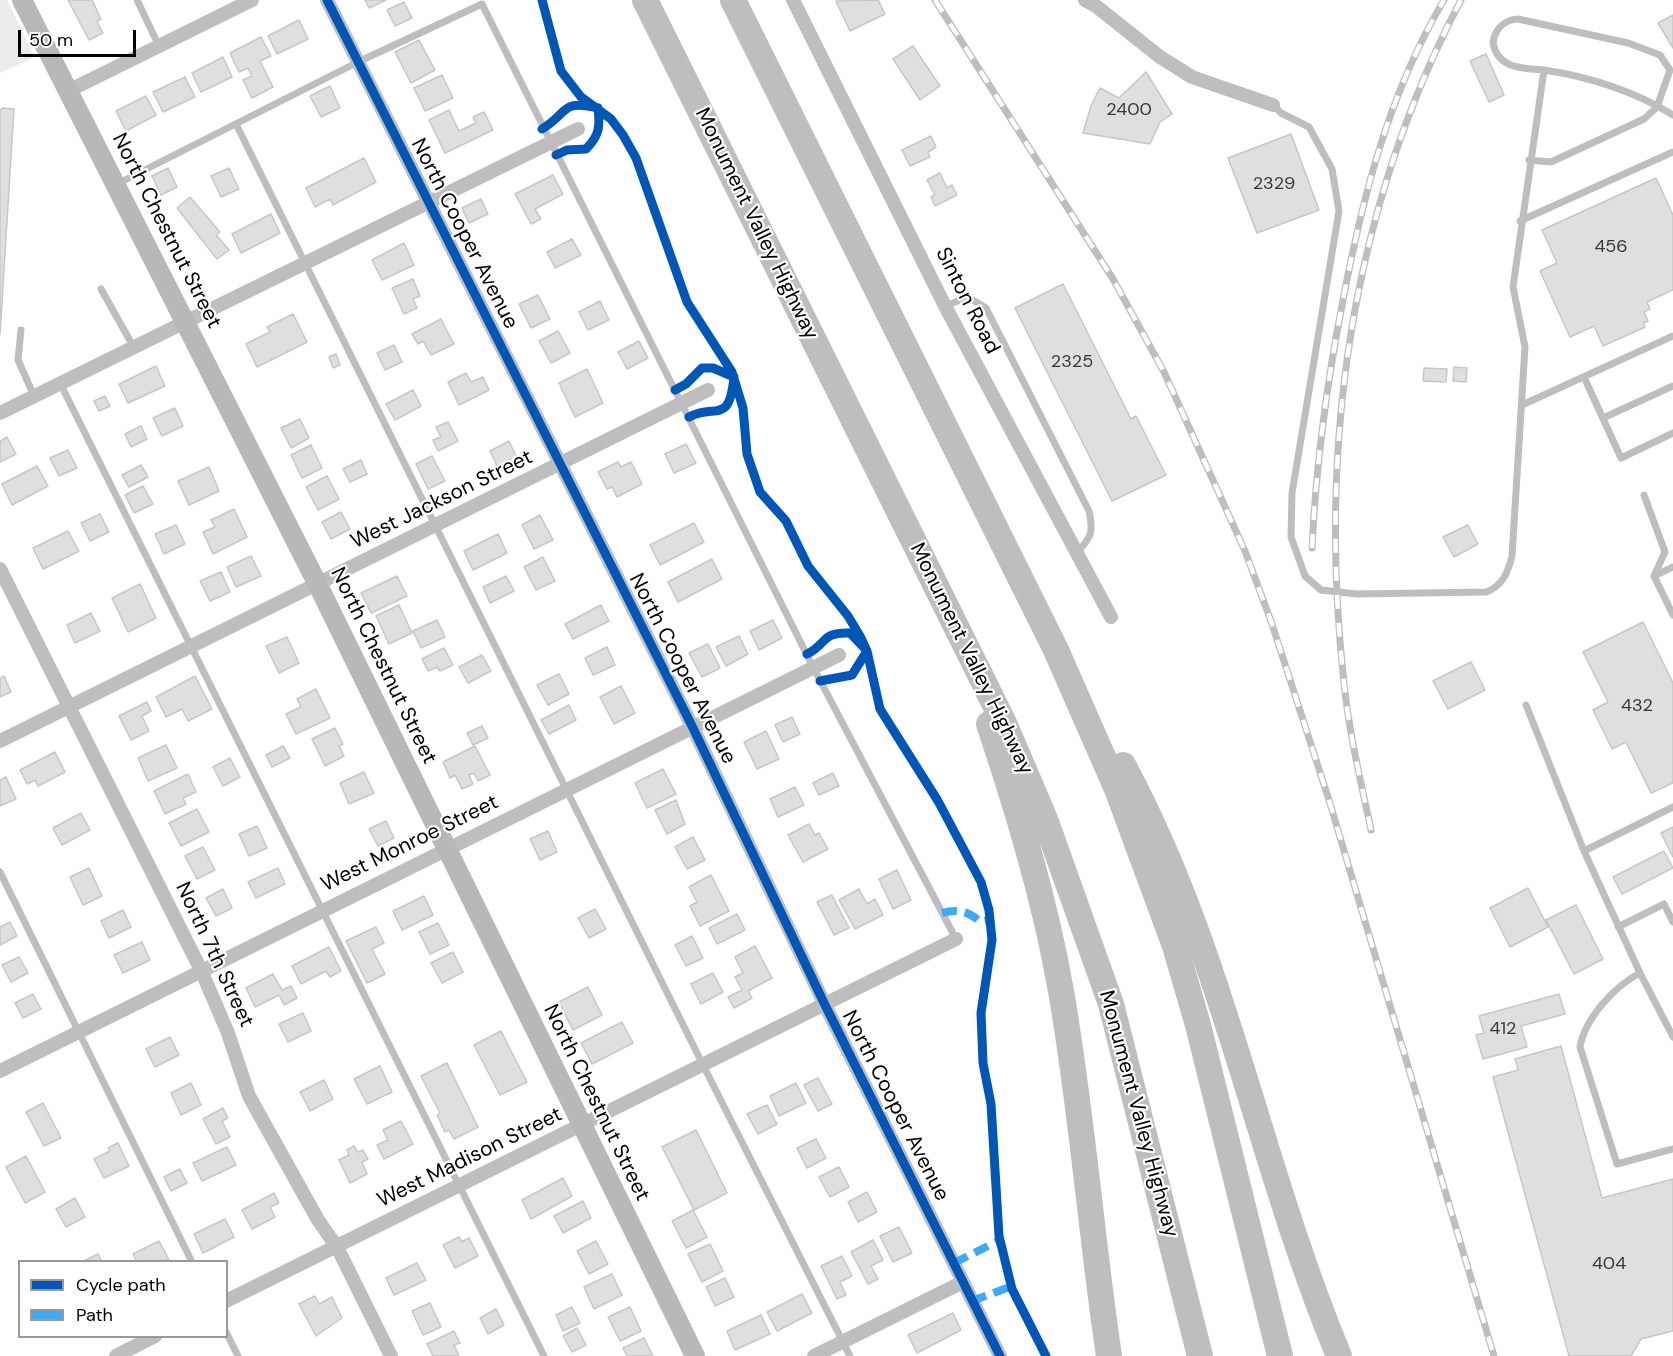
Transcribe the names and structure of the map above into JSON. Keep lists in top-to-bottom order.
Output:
{
  "streets": {
    "highway": ["Monument Valley Highway"],
    "main road": ["North Chestnut Street"],
    "street": [
      "North Cooper Avenue",
      "Sinton Road",
      "West Jackson Street",
      "West Monroe Street",
      "North 7th Street",
      "West Madison Street"
    ]
  },
  "crossings": [
    ["North Chestnut Street", "West Jackson Street"],
    ["North Chestnut Street", "West Monroe Street"],
    ["North Chestnut Street", "West Madison Street"],
    ["North Cooper Avenue", "West Jackson Street"],
    ["North Cooper Avenue", "West Monroe Street"],
    ["North Cooper Avenue", "West Madison Street"],
    ["West Jackson Street", "North 7th Street"],
    ["West Monroe Street", "North 7th Street"],
    ["North 7th Street", "West Madison Street"]
  ],
  "house_numbers": [
    "2400",
    "2329",
    "456",
    "2325",
    "432",
    "412",
    "404"
  ],
  "legend": ["Cycle path", "Path"],
  "scale_bar": "50 m"
}
